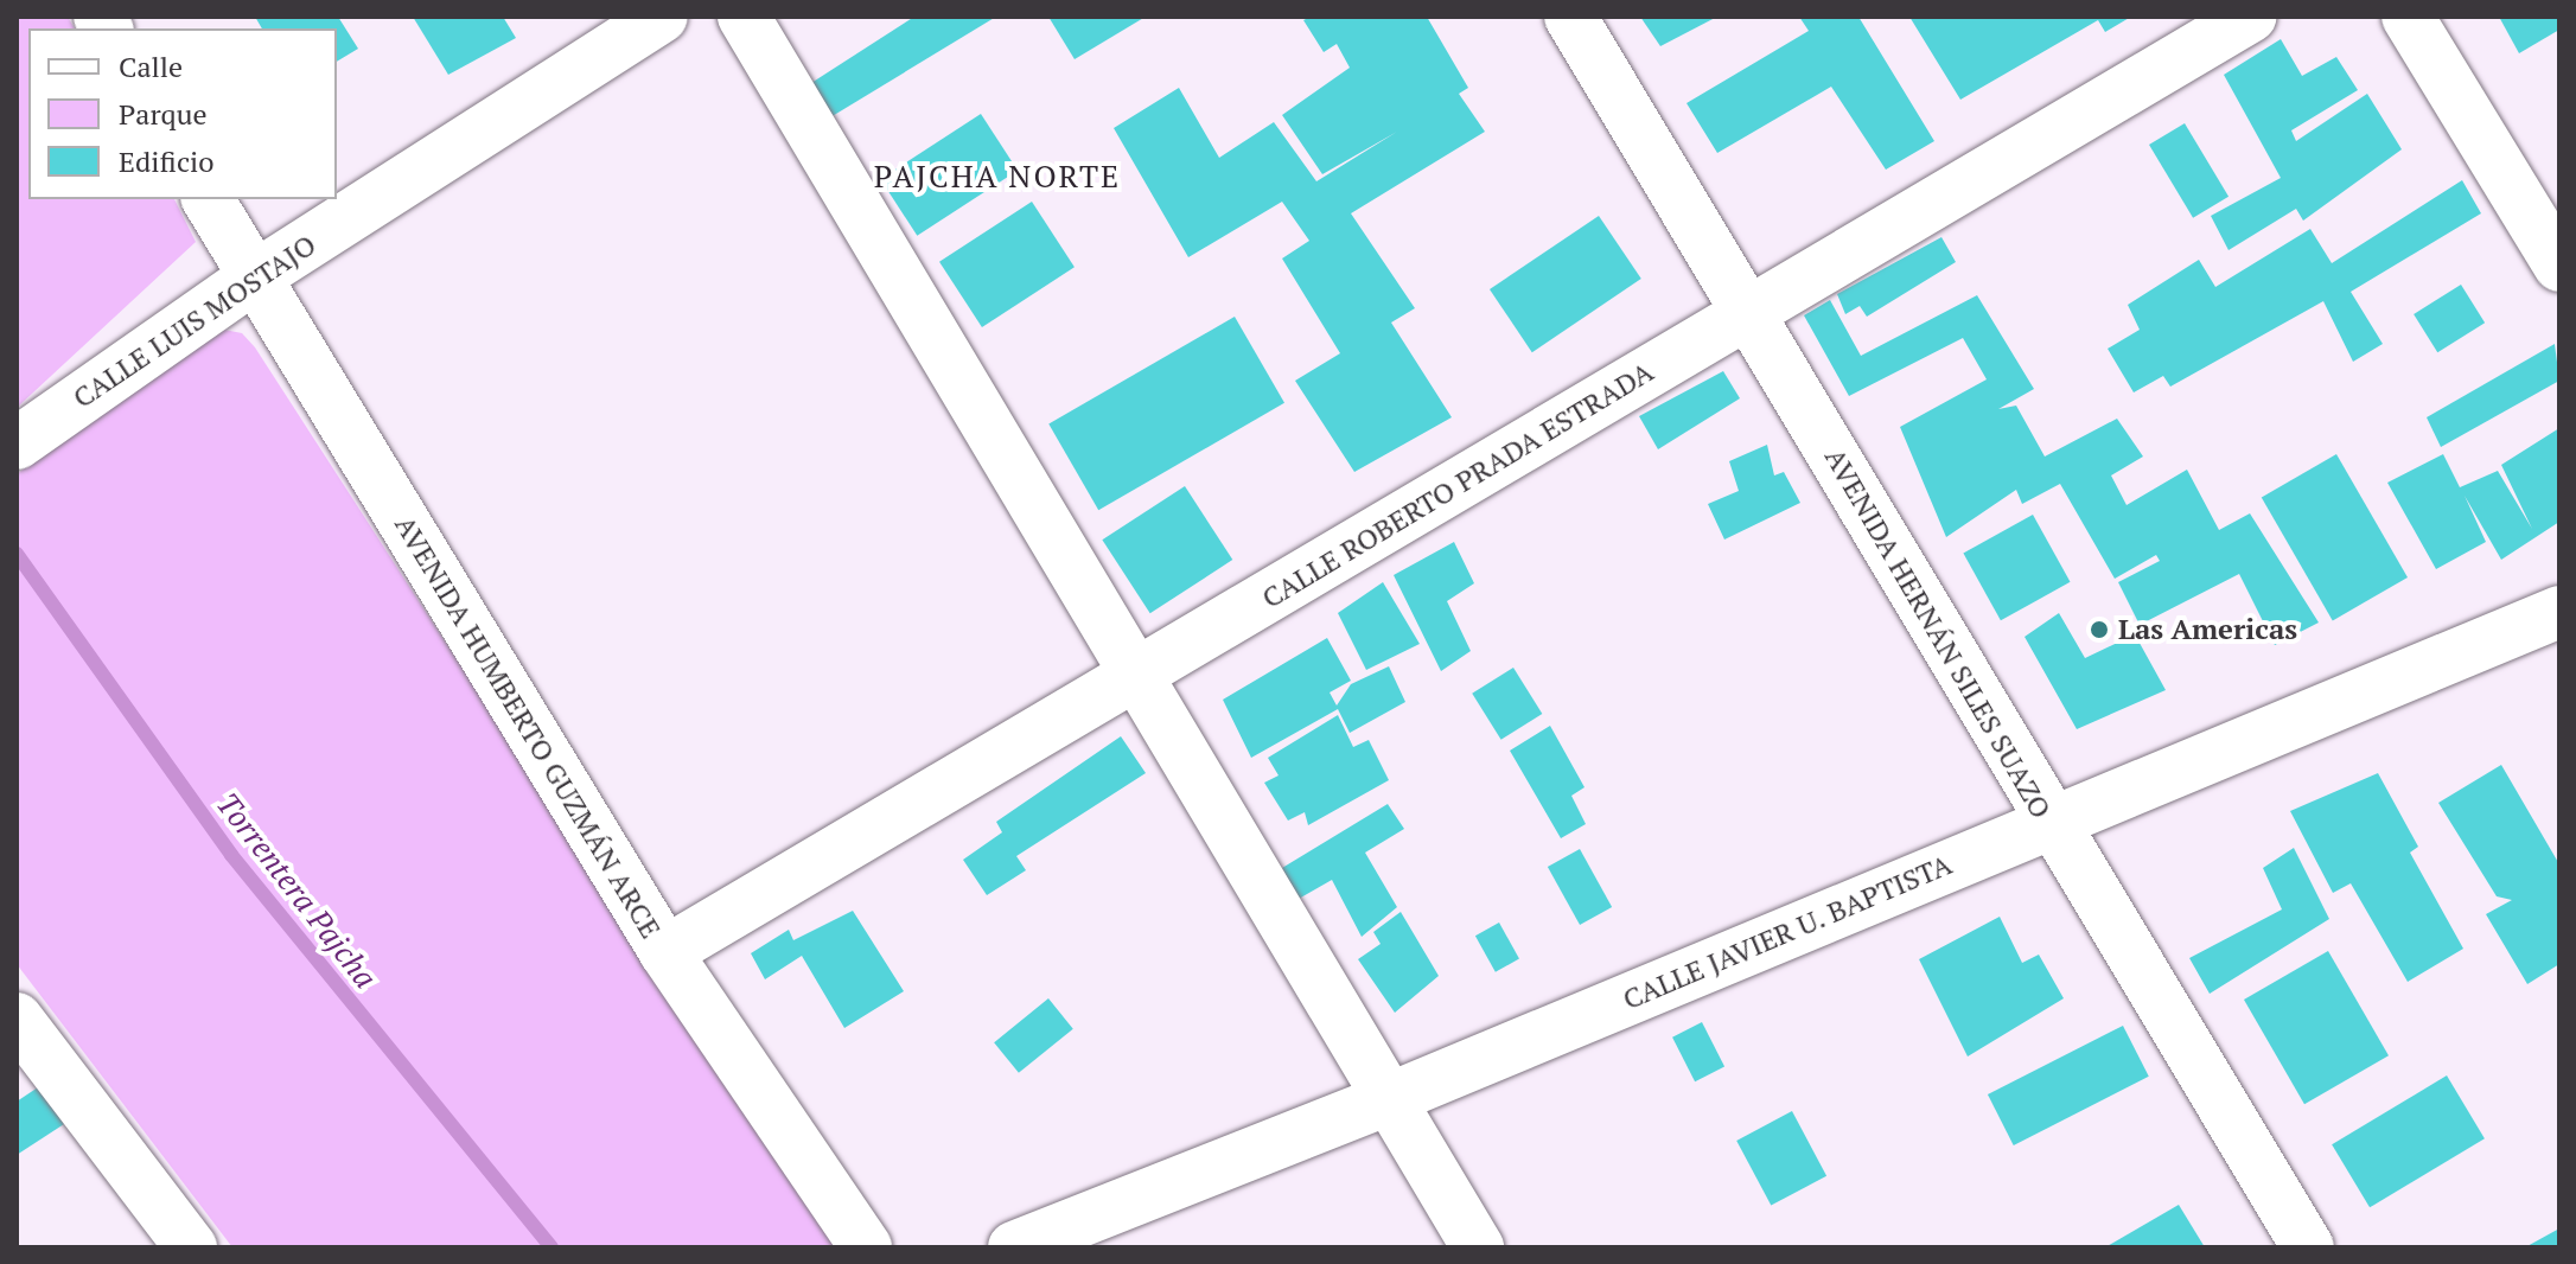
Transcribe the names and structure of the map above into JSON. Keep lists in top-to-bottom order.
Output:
{
  "streets": {
    "street": [
      "CALLE LUIS MOSTAJO",
      "CALLE ROBERTO PRADA ESTRADA",
      "AVENIDA HERNÁN SILES SUAZO",
      "AVENIDA HUMBERTO GUZMÁN ARCE",
      "CALLE JAVIER U. BAPTISTA"
    ]
  },
  "crossings": [
    ["CALLE LUIS MOSTAJO", "AVENIDA HUMBERTO GUZMÁN ARCE"],
    ["CALLE ROBERTO PRADA ESTRADA", "AVENIDA HERNÁN SILES SUAZO"],
    ["CALLE ROBERTO PRADA ESTRADA", "AVENIDA HUMBERTO GUZMÁN ARCE"],
    ["AVENIDA HERNÁN SILES SUAZO", "CALLE JAVIER U. BAPTISTA"]
  ],
  "districts": ["PAJCHA NORTE"],
  "water": ["Torrentera Pajcha"],
  "places": ["Las Americas"],
  "legend": ["Calle", "Parque", "Edificio"]
}
